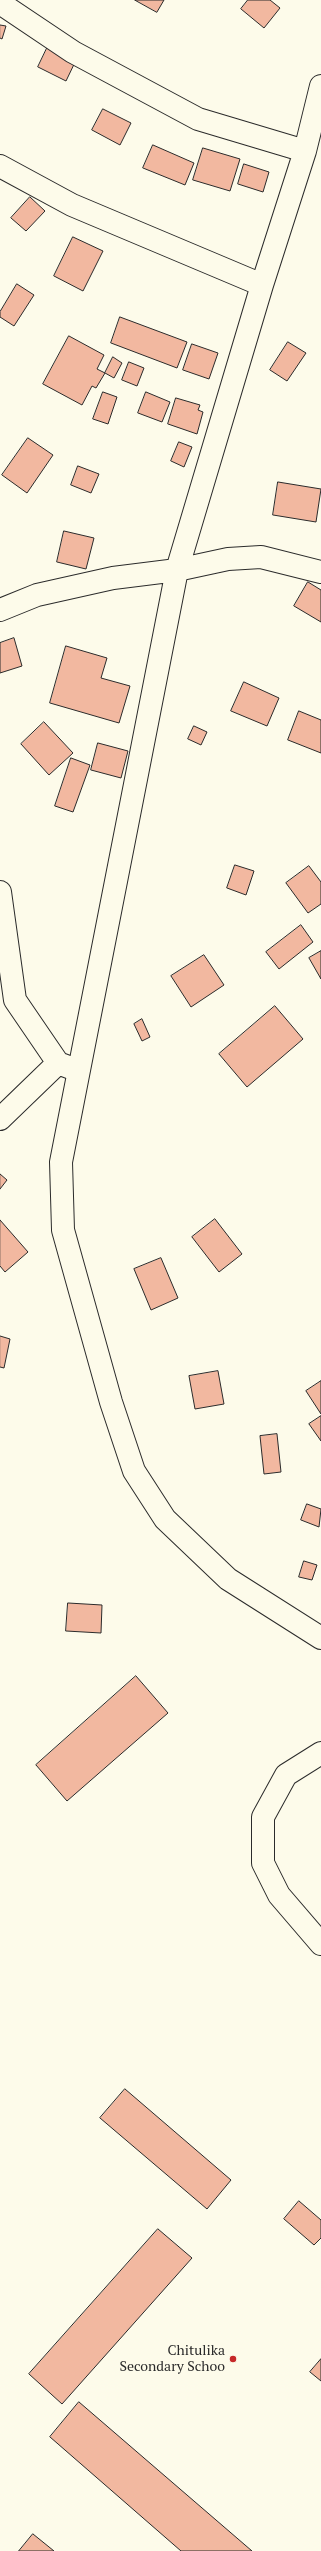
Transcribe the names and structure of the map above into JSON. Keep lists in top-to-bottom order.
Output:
{
  "places": ["Chitulika Secondary Schoo"]
}
